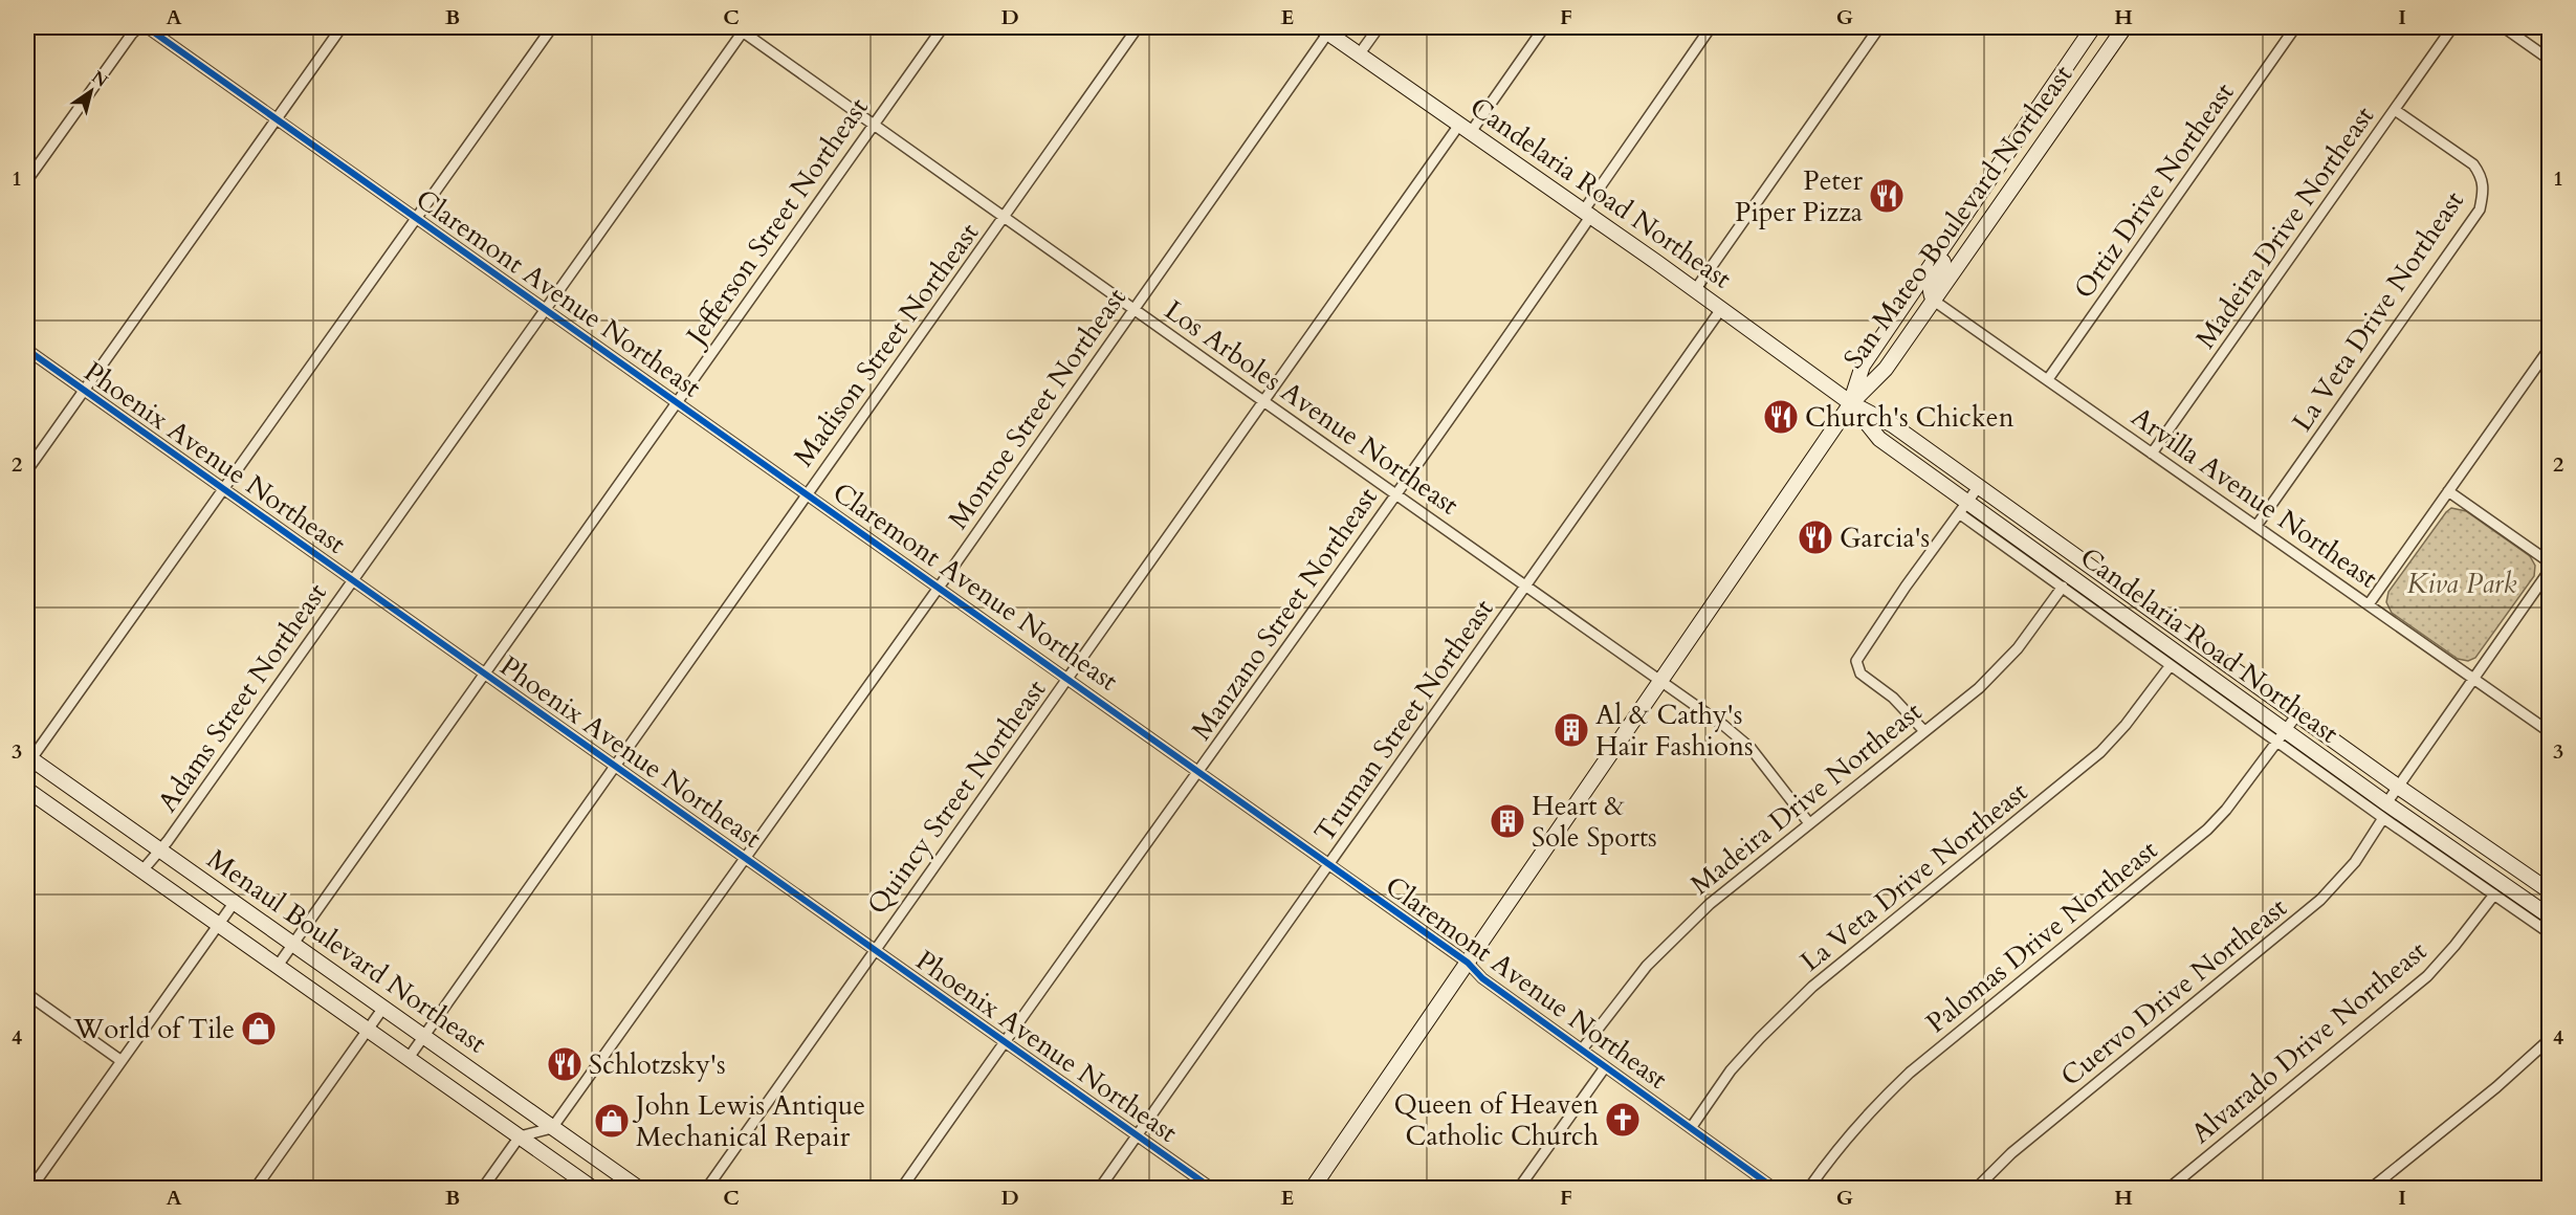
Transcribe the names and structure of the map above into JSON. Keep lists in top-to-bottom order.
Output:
{
  "streets": {
    "main road": ["Candelaria Road Northeast", "San Mateo Boulevard Northeast", "Menaul Boulevard Northeast"],
    "street": [
      "Ortiz Drive Northeast",
      "Jefferson Street Northeast",
      "Madeira Drive Northeast",
      "Claremont Avenue Northeast",
      "La Veta Drive Northeast",
      "Madison Street Northeast",
      "Los Arboles Avenue Northeast",
      "Monroe Street Northeast",
      "Phoenix Avenue Northeast",
      "Arvilla Avenue Northeast",
      "Manzano Street Northeast",
      "Adams Street Northeast",
      "Truman Street Northeast",
      "Quincy Street Northeast",
      "Palomas Drive Northeast",
      "Cuervo Drive Northeast",
      "Alvarado Drive Northeast"
    ]
  },
  "crossings": [
    ["Ortiz Drive Northeast", "Arvilla Avenue Northeast"],
    ["Candelaria Road Northeast", "San Mateo Boulevard Northeast"],
    ["Candelaria Road Northeast", "Monroe Street Northeast"],
    ["Candelaria Road Northeast", "Manzano Street Northeast"],
    ["Candelaria Road Northeast", "Truman Street Northeast"],
    ["Candelaria Road Northeast", "Quincy Street Northeast"],
    ["Candelaria Road Northeast", "Palomas Drive Northeast"],
    ["Candelaria Road Northeast", "Cuervo Drive Northeast"],
    ["San Mateo Boulevard Northeast", "Claremont Avenue Northeast"],
    ["San Mateo Boulevard Northeast", "Los Arboles Avenue Northeast"],
    ["San Mateo Boulevard Northeast", "Arvilla Avenue Northeast"],
    ["Jefferson Street Northeast", "Claremont Avenue Northeast"],
    ["Jefferson Street Northeast", "Los Arboles Avenue Northeast"],
    ["Jefferson Street Northeast", "Phoenix Avenue Northeast"],
    ["Jefferson Street Northeast", "Menaul Boulevard Northeast"],
    ["Madeira Drive Northeast", "Claremont Avenue Northeast"],
    ["Madeira Drive Northeast", "La Veta Drive Northeast"],
    ["Madeira Drive Northeast", "Los Arboles Avenue Northeast"],
    ["Madeira Drive Northeast", "Arvilla Avenue Northeast"],
    ["Claremont Avenue Northeast", "La Veta Drive Northeast"],
    ["Claremont Avenue Northeast", "Madison Street Northeast"],
    ["Claremont Avenue Northeast", "Monroe Street Northeast"],
    ["Claremont Avenue Northeast", "Manzano Street Northeast"],
    ["Claremont Avenue Northeast", "Adams Street Northeast"],
    ["Claremont Avenue Northeast", "Truman Street Northeast"],
    ["Claremont Avenue Northeast", "Quincy Street Northeast"],
    ["La Veta Drive Northeast", "Arvilla Avenue Northeast"],
    ["Madison Street Northeast", "Los Arboles Avenue Northeast"],
    ["Madison Street Northeast", "Phoenix Avenue Northeast"],
    ["Madison Street Northeast", "Menaul Boulevard Northeast"],
    ["Los Arboles Avenue Northeast", "Monroe Street Northeast"],
    ["Los Arboles Avenue Northeast", "Manzano Street Northeast"],
    ["Los Arboles Avenue Northeast", "Adams Street Northeast"],
    ["Los Arboles Avenue Northeast", "Truman Street Northeast"],
    ["Los Arboles Avenue Northeast", "Quincy Street Northeast"],
    ["Monroe Street Northeast", "Phoenix Avenue Northeast"],
    ["Monroe Street Northeast", "Menaul Boulevard Northeast"],
    ["Phoenix Avenue Northeast", "Manzano Street Northeast"],
    ["Phoenix Avenue Northeast", "Adams Street Northeast"],
    ["Phoenix Avenue Northeast", "Truman Street Northeast"],
    ["Phoenix Avenue Northeast", "Quincy Street Northeast"],
    ["Arvilla Avenue Northeast", "Cuervo Drive Northeast"],
    ["Adams Street Northeast", "Menaul Boulevard Northeast"]
  ],
  "parks": ["Kiva Park"],
  "places": {
    "restaurant": [
      "Peter Piper Pizza",
      "Church's Chicken",
      "Garcia's",
      "Schlotzsky's"
    ],
    "building": ["Al & Cathy's Hair Fashions", "Heart & Sole Sports"],
    "shop": ["World of Tile", "John Lewis Antique Mechanical Repair"],
    "church": ["Queen of Heaven Catholic Church"]
  },
  "north": "top right",
  "grid": {
    "columns": [
      "A",
      "B",
      "C",
      "D",
      "E",
      "F",
      "G",
      "H",
      "I"
    ],
    "rows": [
      "1",
      "2",
      "3",
      "4"
    ]
  }
}
